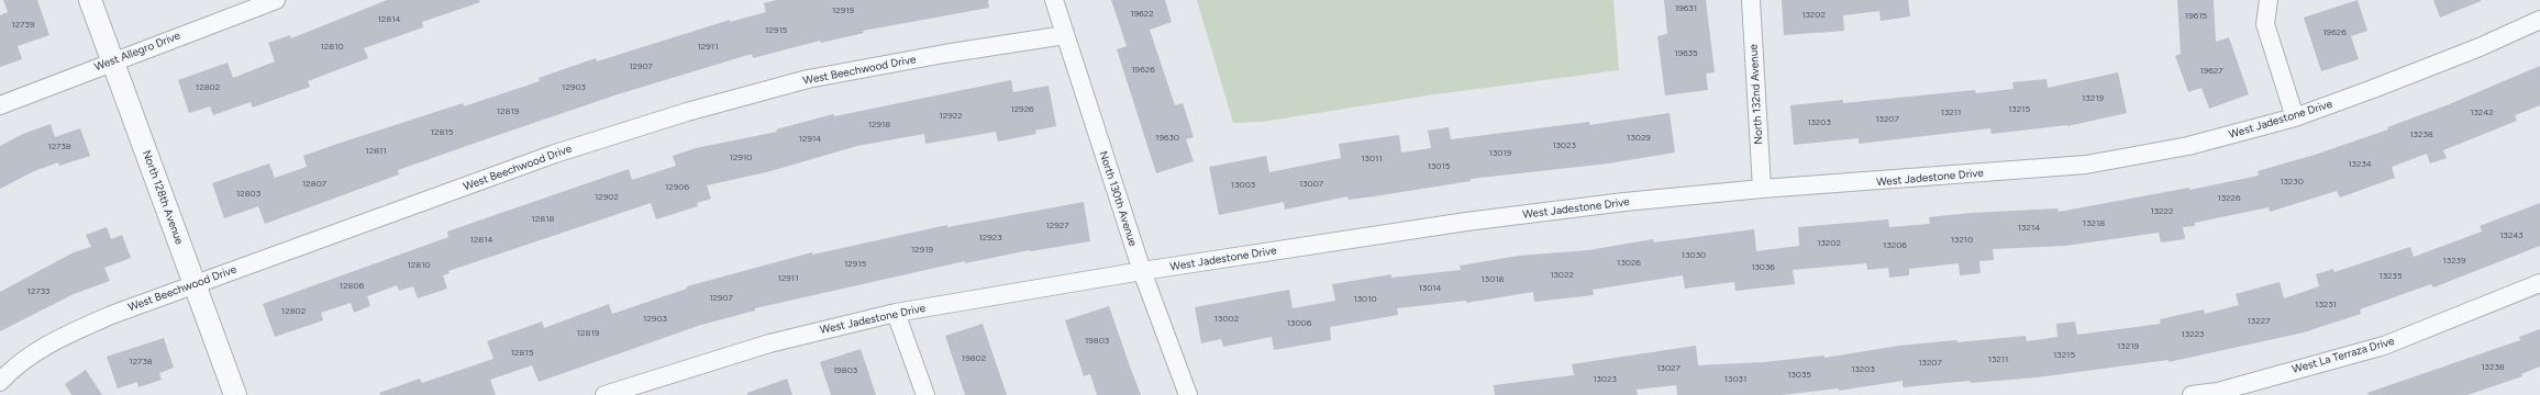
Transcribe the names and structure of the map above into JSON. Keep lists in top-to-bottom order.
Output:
{
  "streets": {
    "street": [
      "West Allegro Drive",
      "West Beechwood Drive",
      "North 132nd Avenue",
      "West Jadestone Drive",
      "North 128th Avenue",
      "North 130th Avenue",
      "West La Terraza Drive"
    ]
  },
  "crossings": [
    ["West Allegro Drive", "North 128th Avenue"],
    ["West Beechwood Drive", "North 128th Avenue"],
    ["West Beechwood Drive", "North 130th Avenue"],
    ["North 132nd Avenue", "West Jadestone Drive"],
    ["West Jadestone Drive", "North 130th Avenue"]
  ],
  "house_numbers": [
    "19631",
    "12919",
    "19622",
    "13202",
    "19615",
    "12814",
    "12739",
    "12915",
    "19626",
    "12810",
    "12911",
    "19635",
    "12907",
    "19626",
    "19627",
    "12802",
    "12903",
    "13219",
    "12926",
    "13215",
    "12819",
    "13211",
    "13242",
    "12922",
    "13207",
    "13203",
    "12918",
    "12815",
    "13238",
    "19630",
    "13029",
    "12914",
    "13023",
    "12738",
    "12811",
    "13019",
    "12910",
    "13011",
    "13234",
    "13015",
    "13230",
    "12807",
    "13007",
    "13003",
    "12906",
    "12803",
    "12902",
    "13226",
    "13222",
    "12818",
    "13218",
    "12927",
    "13214",
    "13243",
    "12923",
    "12814",
    "13210",
    "13202",
    "13206",
    "12919",
    "13030",
    "13239",
    "13026",
    "12915",
    "12810",
    "13036",
    "13022",
    "13235",
    "12911",
    "13018",
    "12806",
    "13014",
    "12733",
    "12907",
    "13010",
    "13231",
    "12802",
    "12903",
    "13002",
    "13227",
    "13006",
    "12819",
    "13223",
    "19803",
    "13219",
    "12815",
    "13215",
    "19802",
    "13211",
    "12738",
    "13207",
    "13238",
    "13027",
    "13203",
    "19803",
    "13035",
    "13023",
    "13031"
  ]
}
